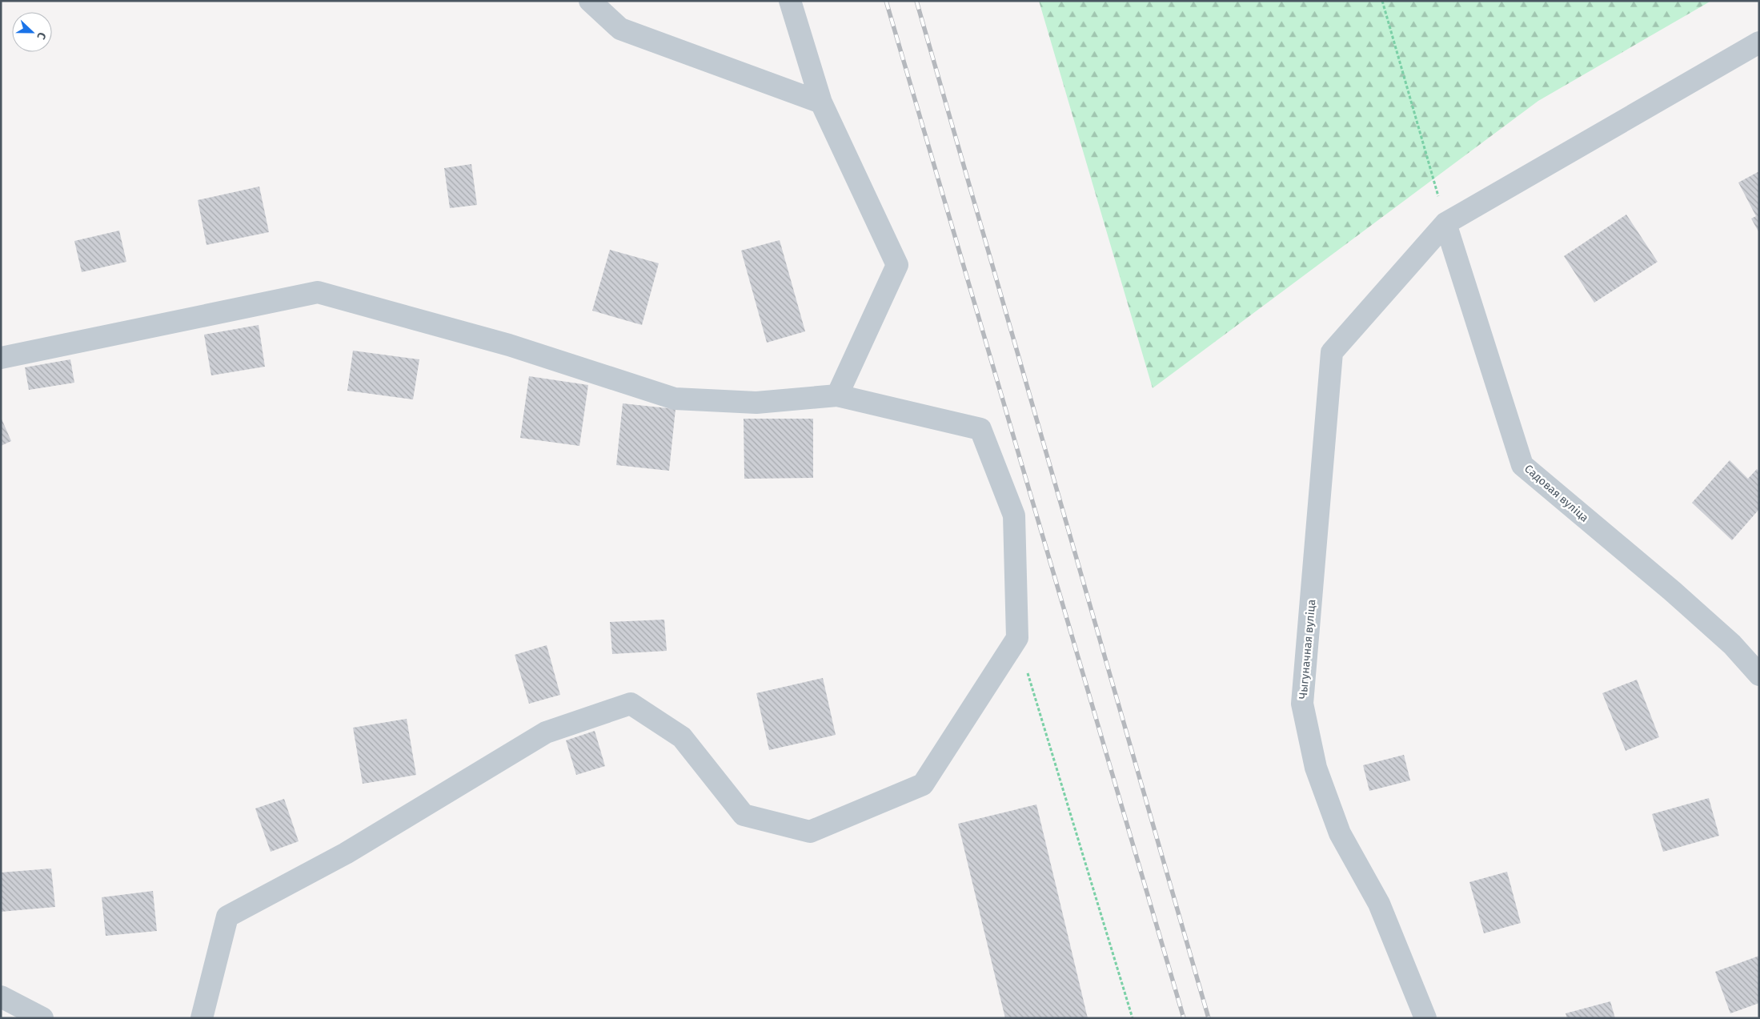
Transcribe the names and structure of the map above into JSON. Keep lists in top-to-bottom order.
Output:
{
  "streets": {
    "street": ["Садовая вуліца", "Чыгуначная вуліца"]
  },
  "crossings": [
    ["Садовая вуліца", "Чыгуначная вуліца"]
  ],
  "north": "right"
}
